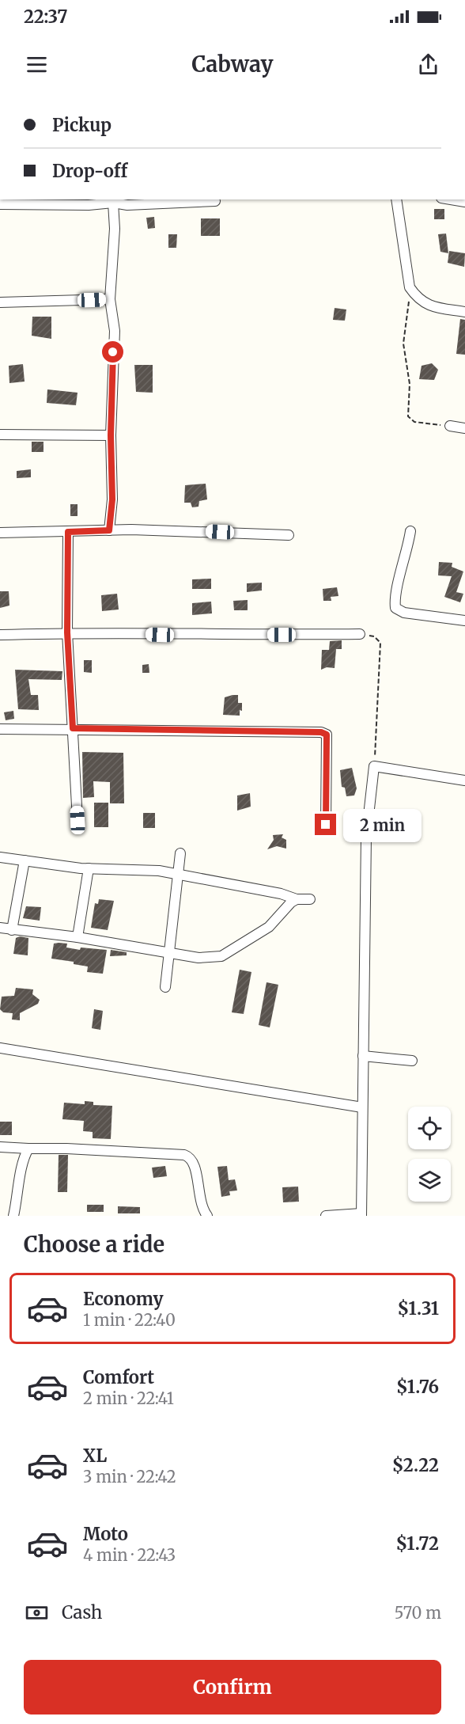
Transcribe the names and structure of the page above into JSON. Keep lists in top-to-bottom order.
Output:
{
  "page": {
    "status": "22:37",
    "header": "Cabway",
    "banner": ["Pickup", "Drop-off"],
    "bubble": "2 min",
    "heading": "Choose a ride",
    "list": [
      {
        "name": "Economy",
        "note": "1 min · 22:40",
        "value": "$1.31"
      },
      {
        "name": "Comfort",
        "note": "2 min · 22:41",
        "value": "$1.76"
      },
      {
        "name": "XL",
        "note": "3 min · 22:42",
        "value": "$2.22"
      },
      {
        "name": "Moto",
        "note": "4 min · 22:43",
        "value": "$1.72"
      }
    ],
    "pay": ["Cash", "570 m"],
    "buttons": "Confirm"
  }
}
